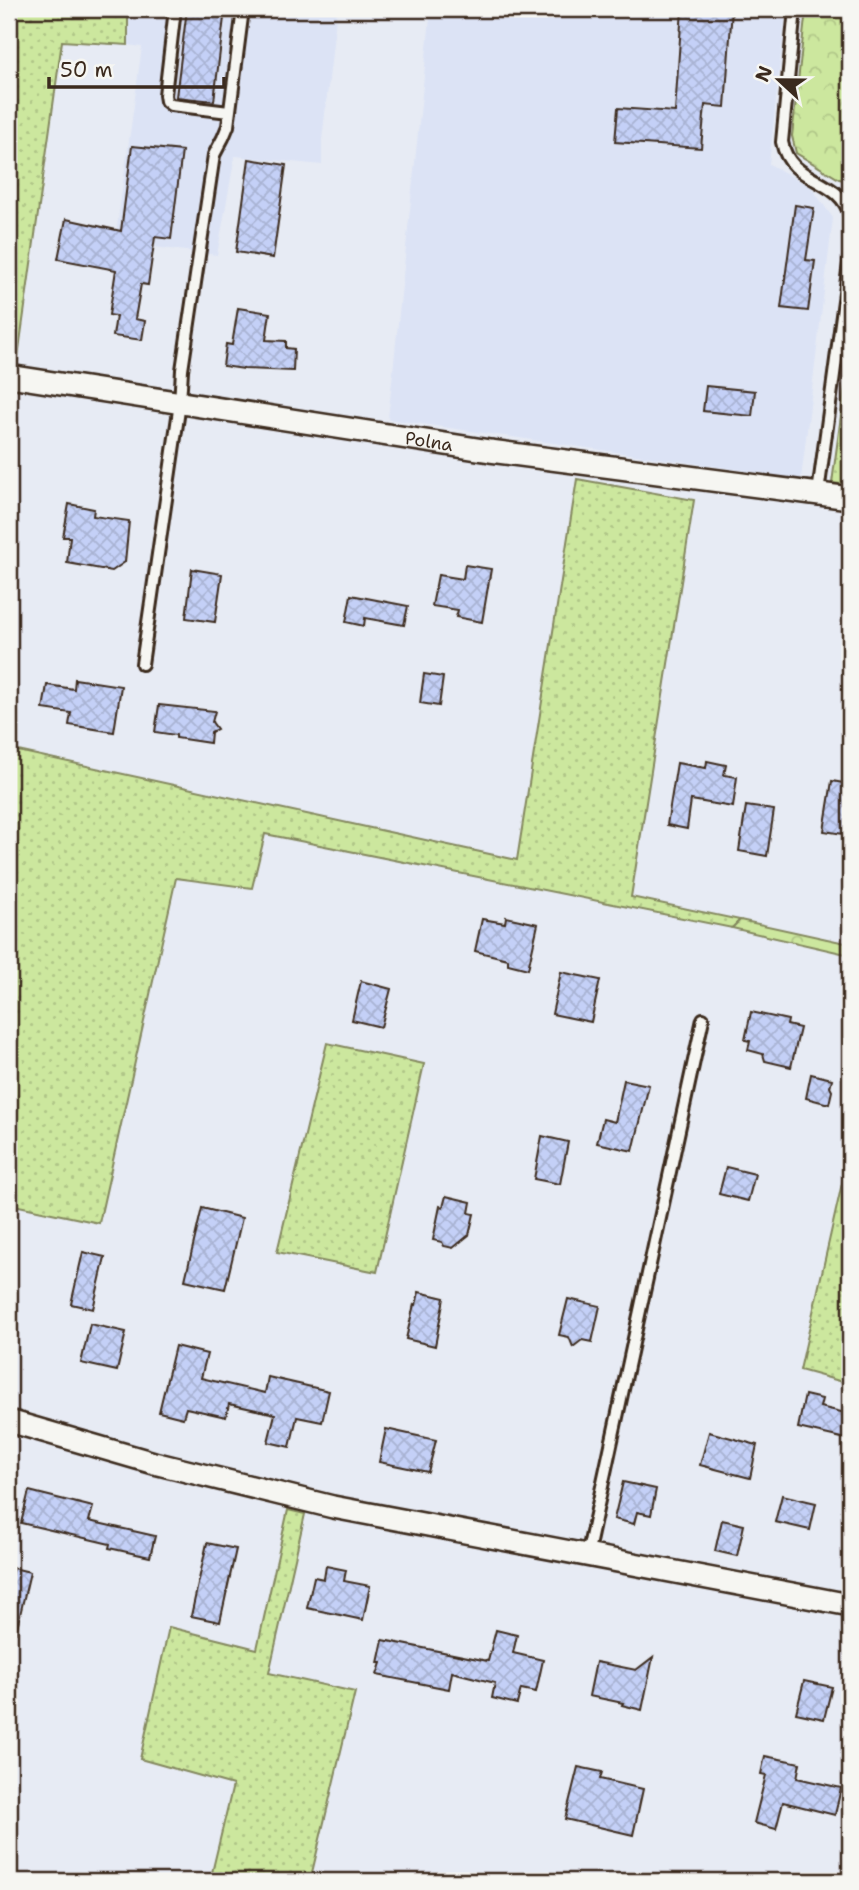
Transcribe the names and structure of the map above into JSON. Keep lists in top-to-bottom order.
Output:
{
  "streets": {
    "street": ["Polna"]
  },
  "scale_bar": "50 m",
  "north": "left"
}
